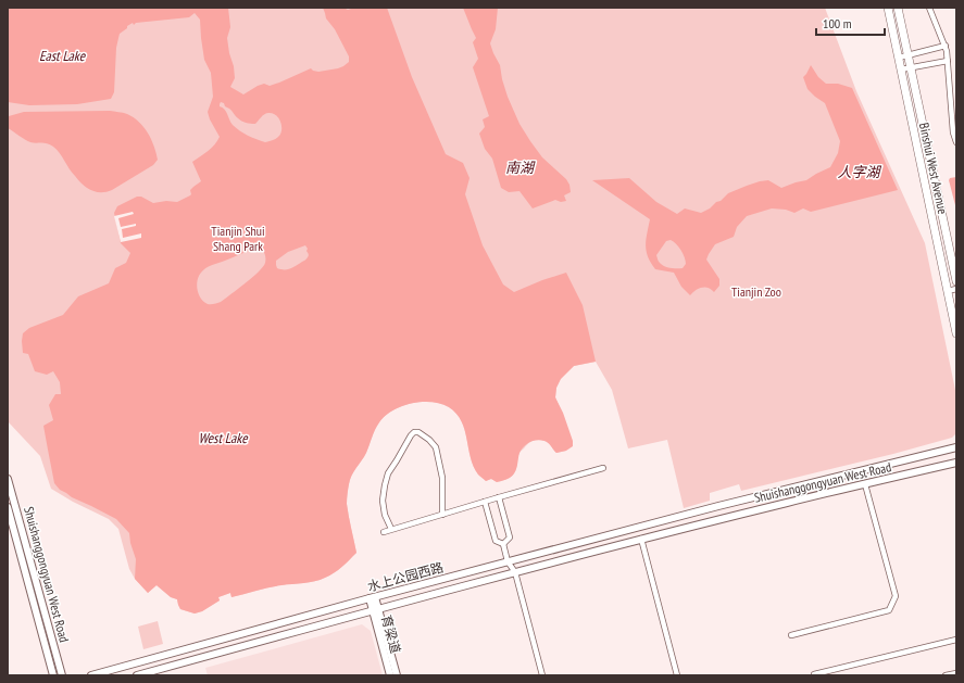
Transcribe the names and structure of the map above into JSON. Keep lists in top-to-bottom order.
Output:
{
  "streets": {
    "main road": [
      "Binshui West Avenue",
      "Shuishanggongyuan West Road",
      "水上公园西路",
      "育梁道"
    ]
  },
  "crossings": [
    ["Shuishanggongyuan West Road", "水上公园西路"],
    ["水上公园西路", "育梁道"]
  ],
  "water": [
    "East Lake",
    "南湖",
    "人字湖",
    "West Lake"
  ],
  "parks": ["Tianjin Shui Shang Park", "Tianjin Zoo"],
  "scale_bar": "100 m"
}
